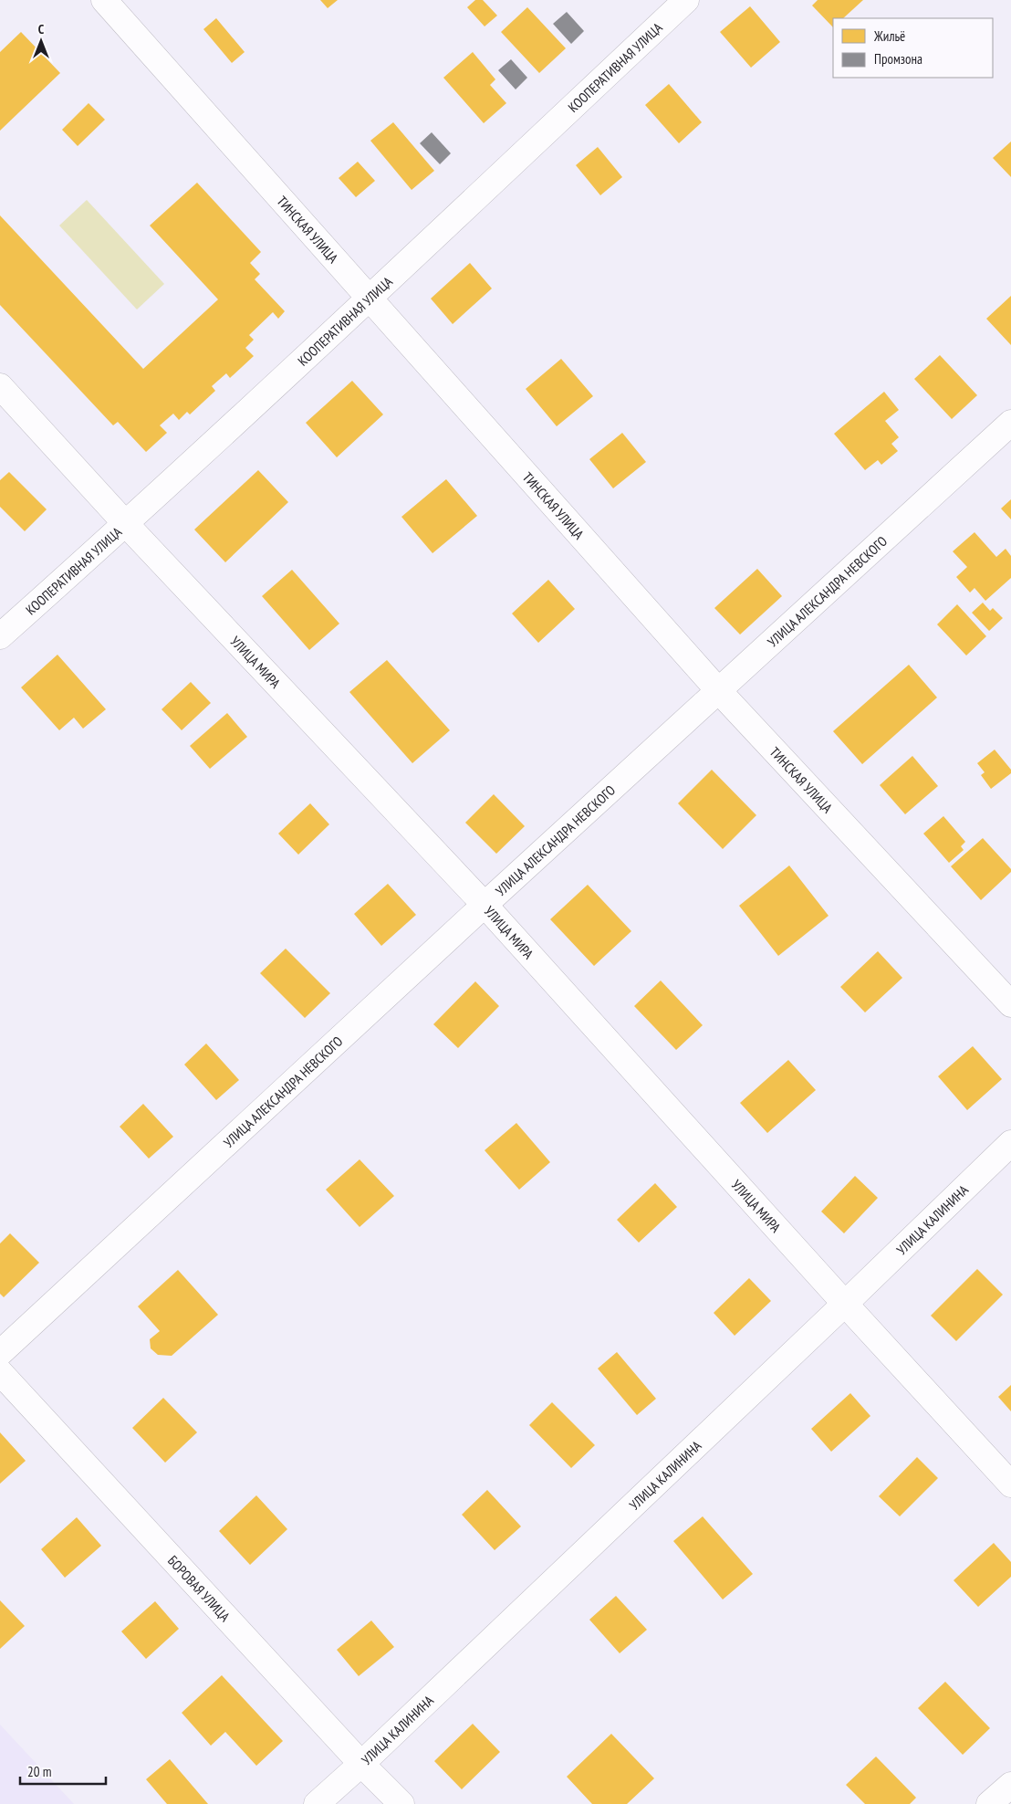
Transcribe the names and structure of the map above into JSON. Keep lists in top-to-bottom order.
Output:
{
  "streets": {
    "street": [
      "КООПЕРАТИВНАЯ УЛИЦА",
      "ТИНСКАЯ УЛИЦА",
      "УЛИЦА АЛЕКСАНДРА НЕВСКОГО",
      "УЛИЦА МИРА",
      "УЛИЦА КАЛИНИНА",
      "БОРОВАЯ УЛИЦА"
    ]
  },
  "crossings": [
    ["КООПЕРАТИВНАЯ УЛИЦА", "ТИНСКАЯ УЛИЦА"],
    ["КООПЕРАТИВНАЯ УЛИЦА", "УЛИЦА МИРА"],
    ["ТИНСКАЯ УЛИЦА", "УЛИЦА АЛЕКСАНДРА НЕВСКОГО"],
    ["УЛИЦА АЛЕКСАНДРА НЕВСКОГО", "УЛИЦА МИРА"],
    ["УЛИЦА МИРА", "УЛИЦА КАЛИНИНА"],
    ["УЛИЦА КАЛИНИНА", "БОРОВАЯ УЛИЦА"]
  ],
  "legend": ["Жильё", "Промзона"],
  "scale_bar": "20 m",
  "north": "top"
}
